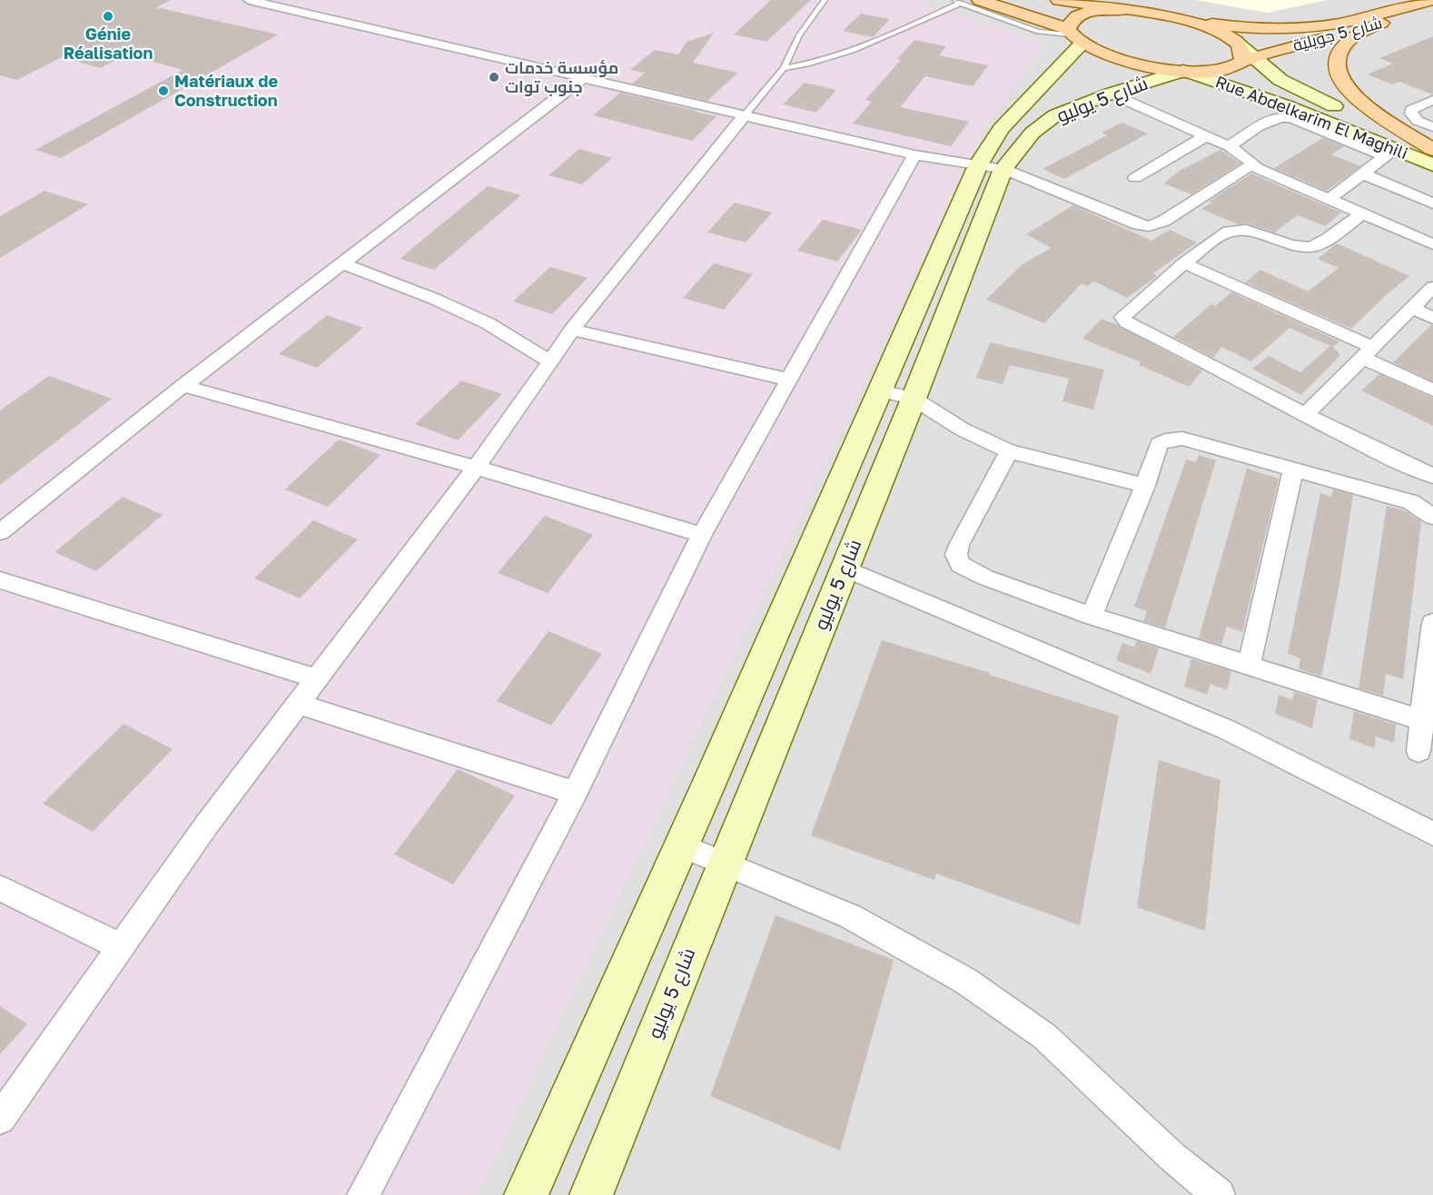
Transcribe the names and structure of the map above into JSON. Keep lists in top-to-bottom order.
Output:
{
  "streets": {
    "main road": ["شارع 5 جويلية", "شارع 5 يوليو", "Rue Abdelkarim El Maghili"]
  },
  "crossings": [
    ["شارع 5 جويلية", "شارع 5 يوليو"],
    ["شارع 5 جويلية", "Rue Abdelkarim El Maghili"],
    ["شارع 5 يوليو", "Rue Abdelkarim El Maghili"]
  ],
  "places": ["Génie Réalisation", "مؤسسة خدمات جنوب توات", "Matériaux de Construction"]
}
